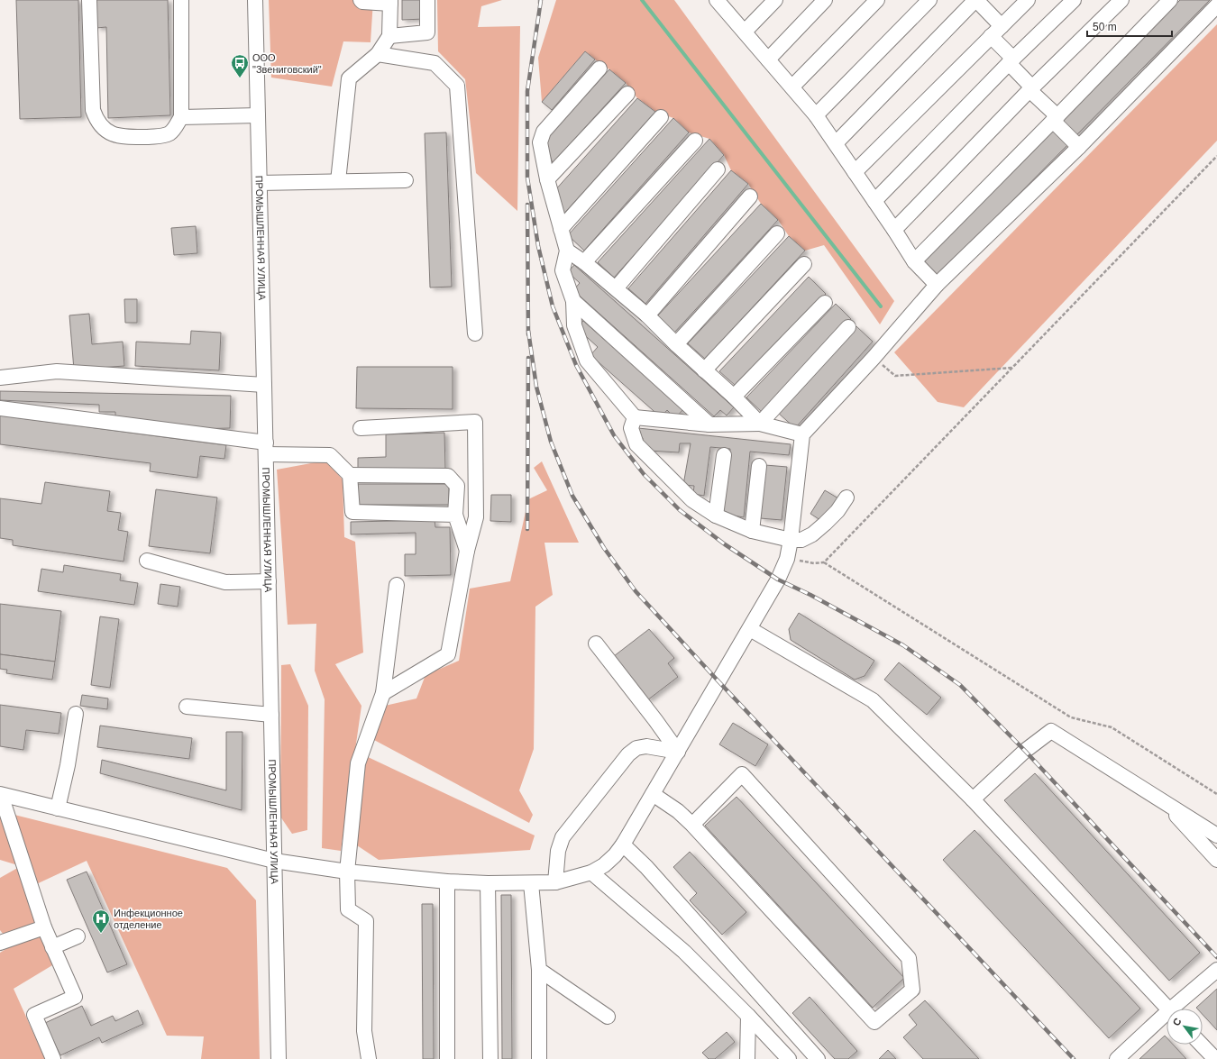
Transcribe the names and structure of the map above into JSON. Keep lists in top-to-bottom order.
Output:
{
  "streets": {
    "street": ["ПРОМЫШЛЕННАЯ УЛИЦА"]
  },
  "places": {
    "bus stop": ["ООО \"Звениговский\""],
    "hospital": ["Инфекционное отделение"]
  },
  "scale_bar": "50 m",
  "north": "top left"
}
